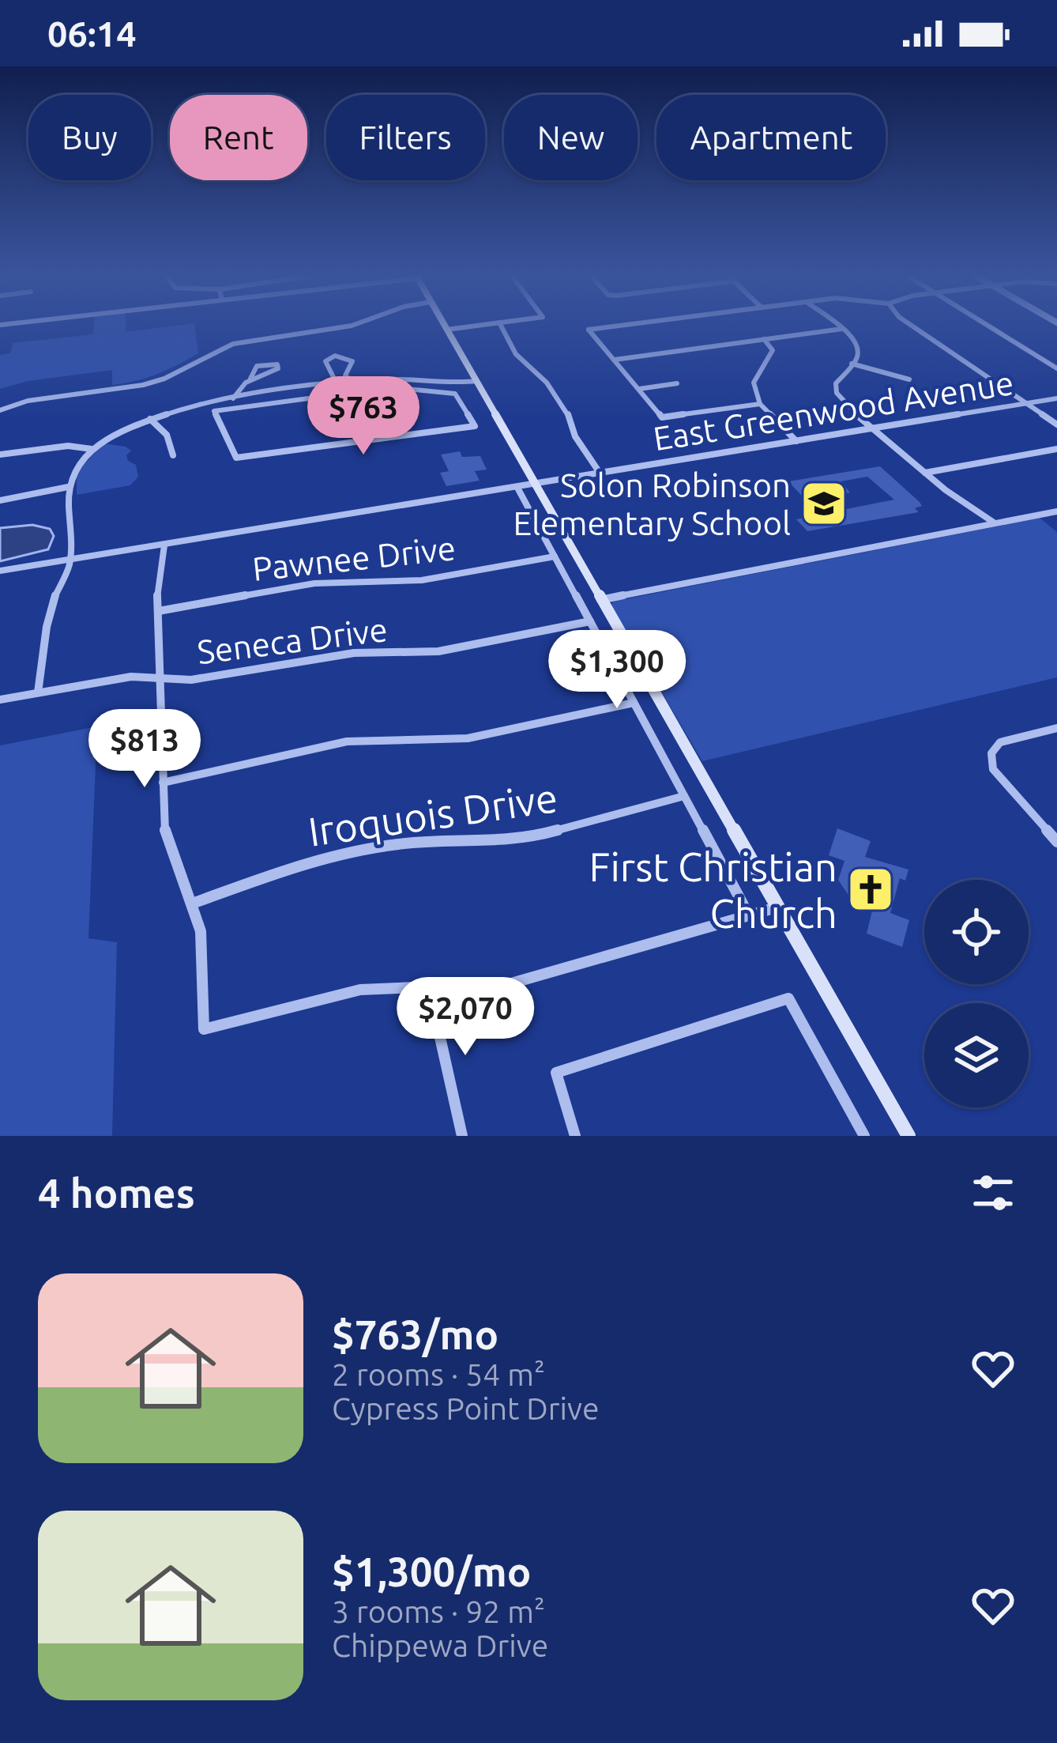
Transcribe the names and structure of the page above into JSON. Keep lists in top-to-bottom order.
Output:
{
  "streets": {
    "street": [
      "East Greenwood Avenue",
      "Pawnee Drive",
      "Seneca Drive",
      "Iroquois Drive"
    ]
  },
  "places": {
    "school or university": ["Solon Robinson Elementary School"],
    "church": ["First Christian Church"]
  },
  "page": {
    "status": "06:14",
    "chip": [
      "Buy",
      "Rent",
      "Filters",
      "New",
      "Apartment"
    ],
    "price": [
      "$763",
      "$1,300",
      "$813",
      "$2,070"
    ],
    "heading": "4 homes",
    "list": [
      {
        "name": "$763/mo",
        "note": "2 rooms · 54 m² · Cypress Point Drive"
      },
      {
        "name": "$1,300/mo",
        "note": "3 rooms · 92 m² · Chippewa Drive"
      }
    ]
  }
}
